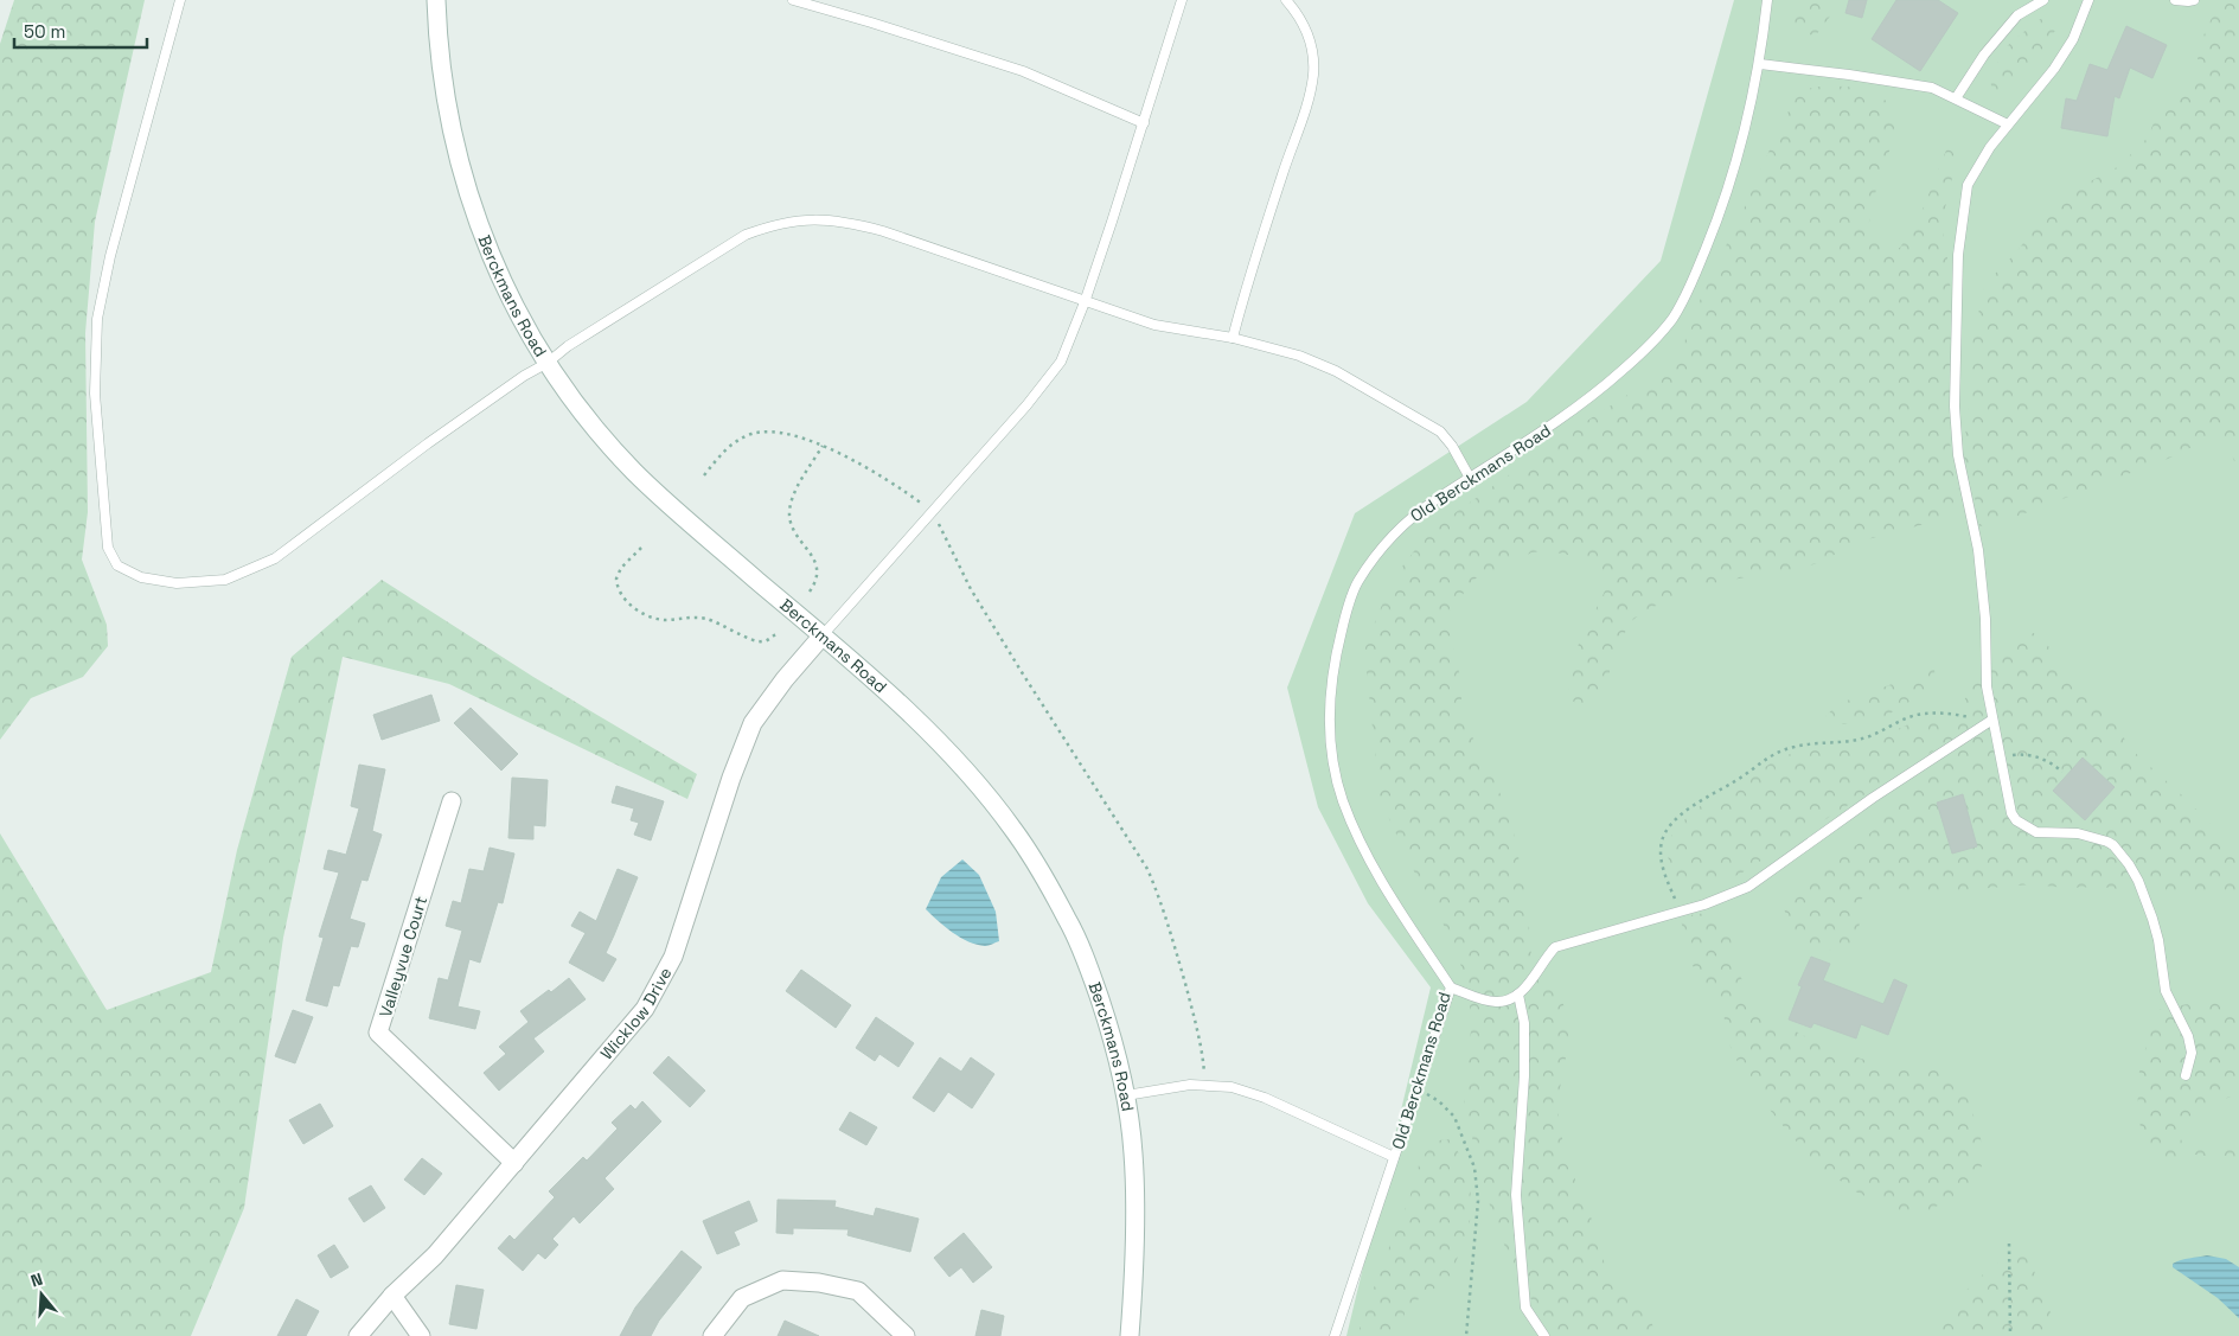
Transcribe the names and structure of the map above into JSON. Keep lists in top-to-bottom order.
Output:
{
  "streets": {
    "main road": ["Berckmans Road", "Valleyvue Court", "Wicklow Drive"],
    "lane": ["Old Berckmans Road"]
  },
  "crossings": [
    ["Berckmans Road", "Wicklow Drive"],
    ["Valleyvue Court", "Wicklow Drive"]
  ],
  "scale_bar": "50 m",
  "north": "top"
}
